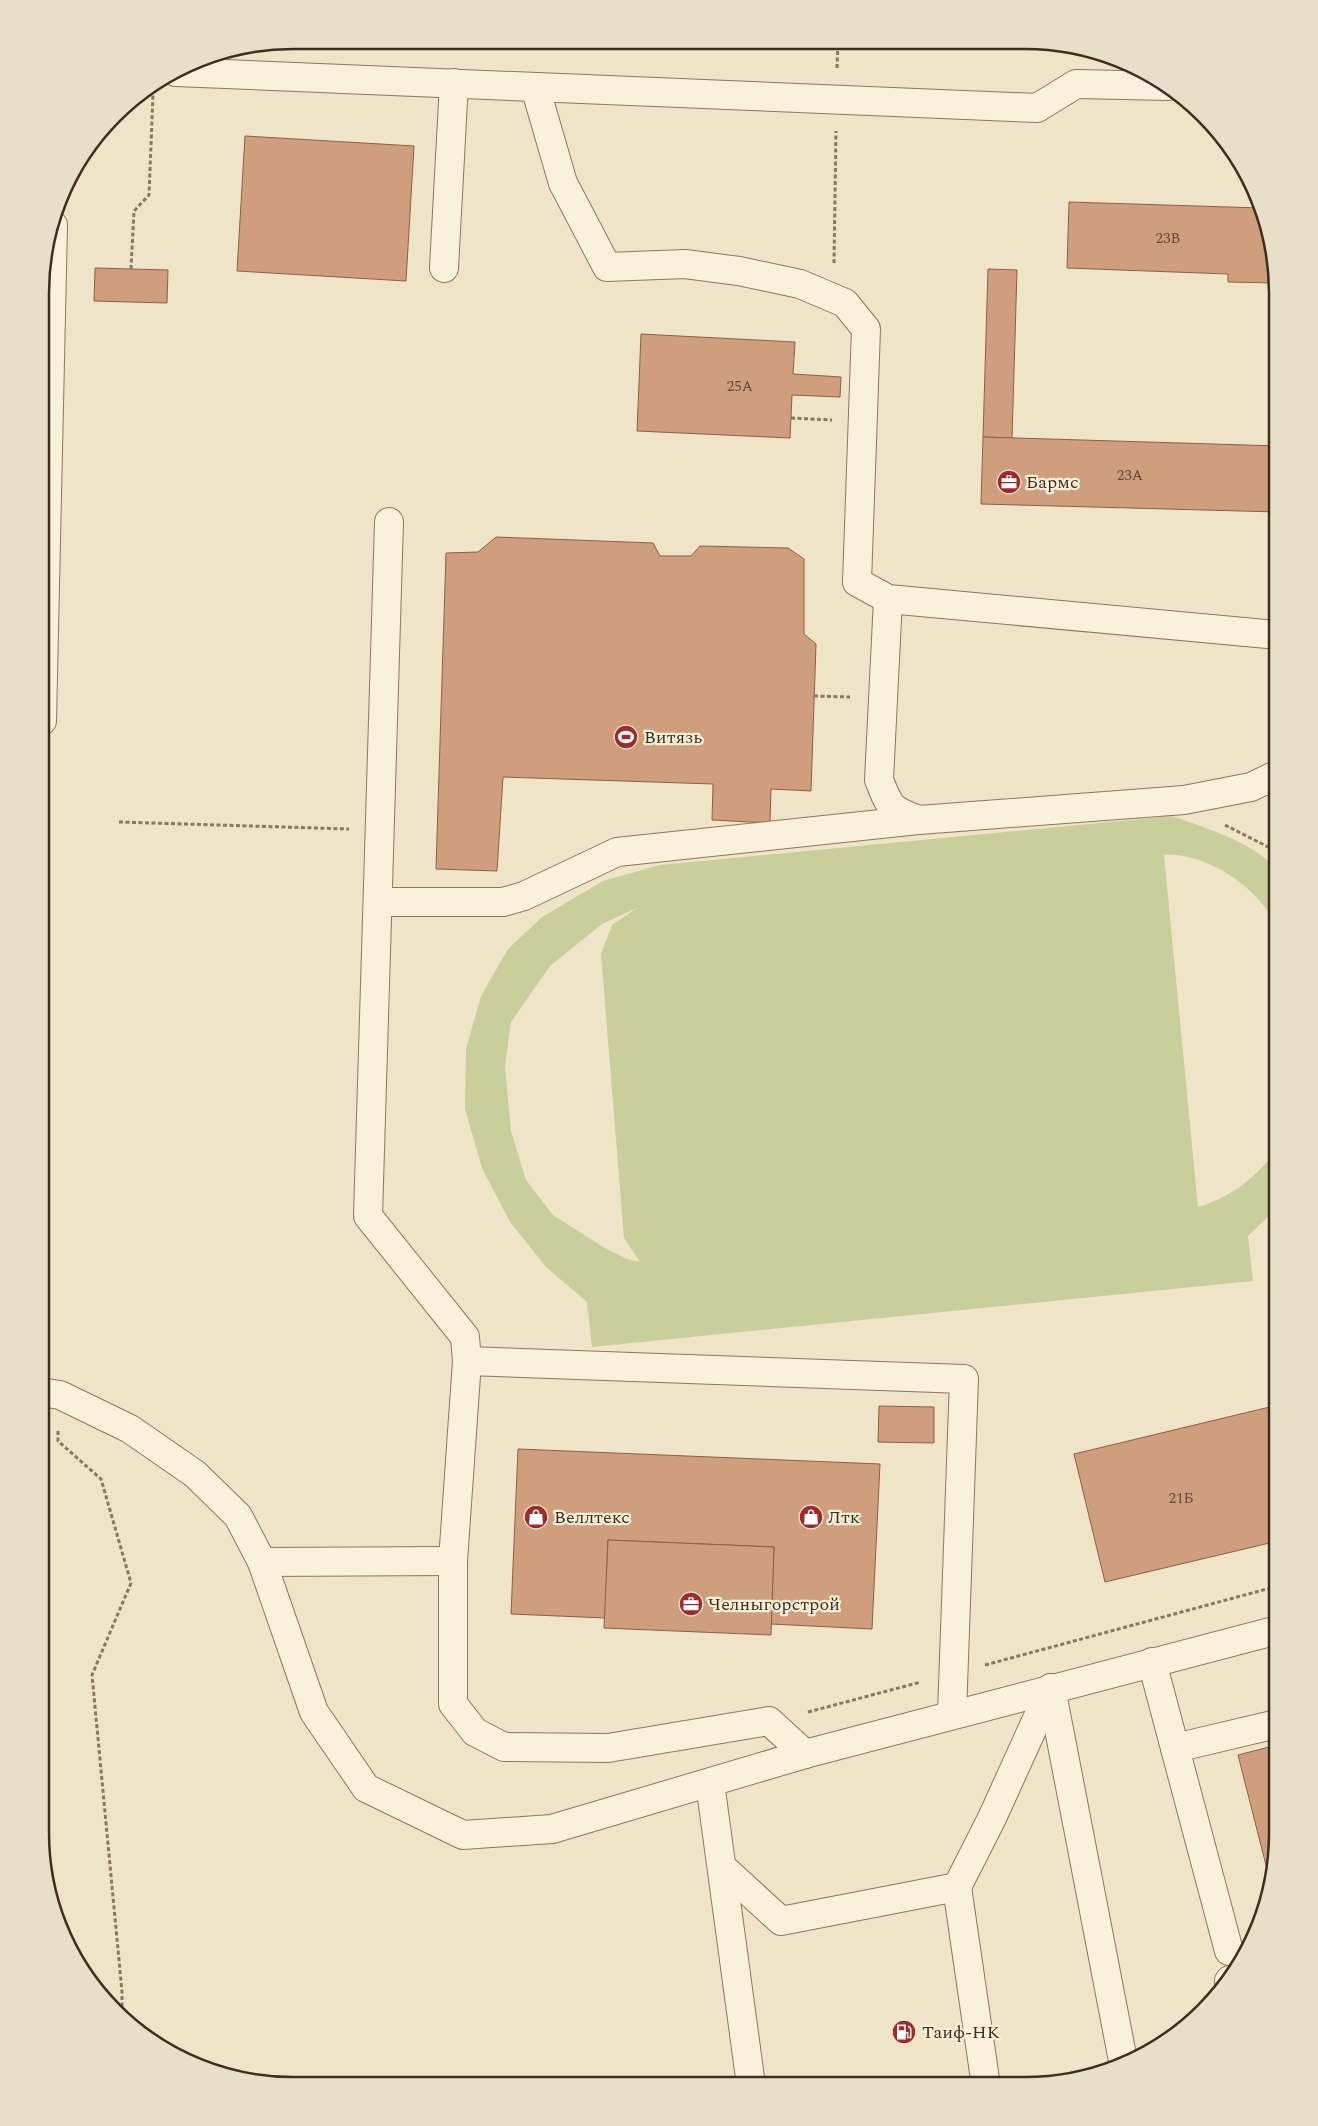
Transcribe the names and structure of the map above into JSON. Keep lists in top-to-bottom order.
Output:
{
  "places": {
    "office": ["Бармс", "Челныгорстрой"],
    "sports": ["Витязь"],
    "shop": ["Веллтекс", "Лтк"],
    "fuel station": ["Таиф-НК"]
  },
  "house_numbers": [
    "23В",
    "25А",
    "23А",
    "21Б"
  ]
}
